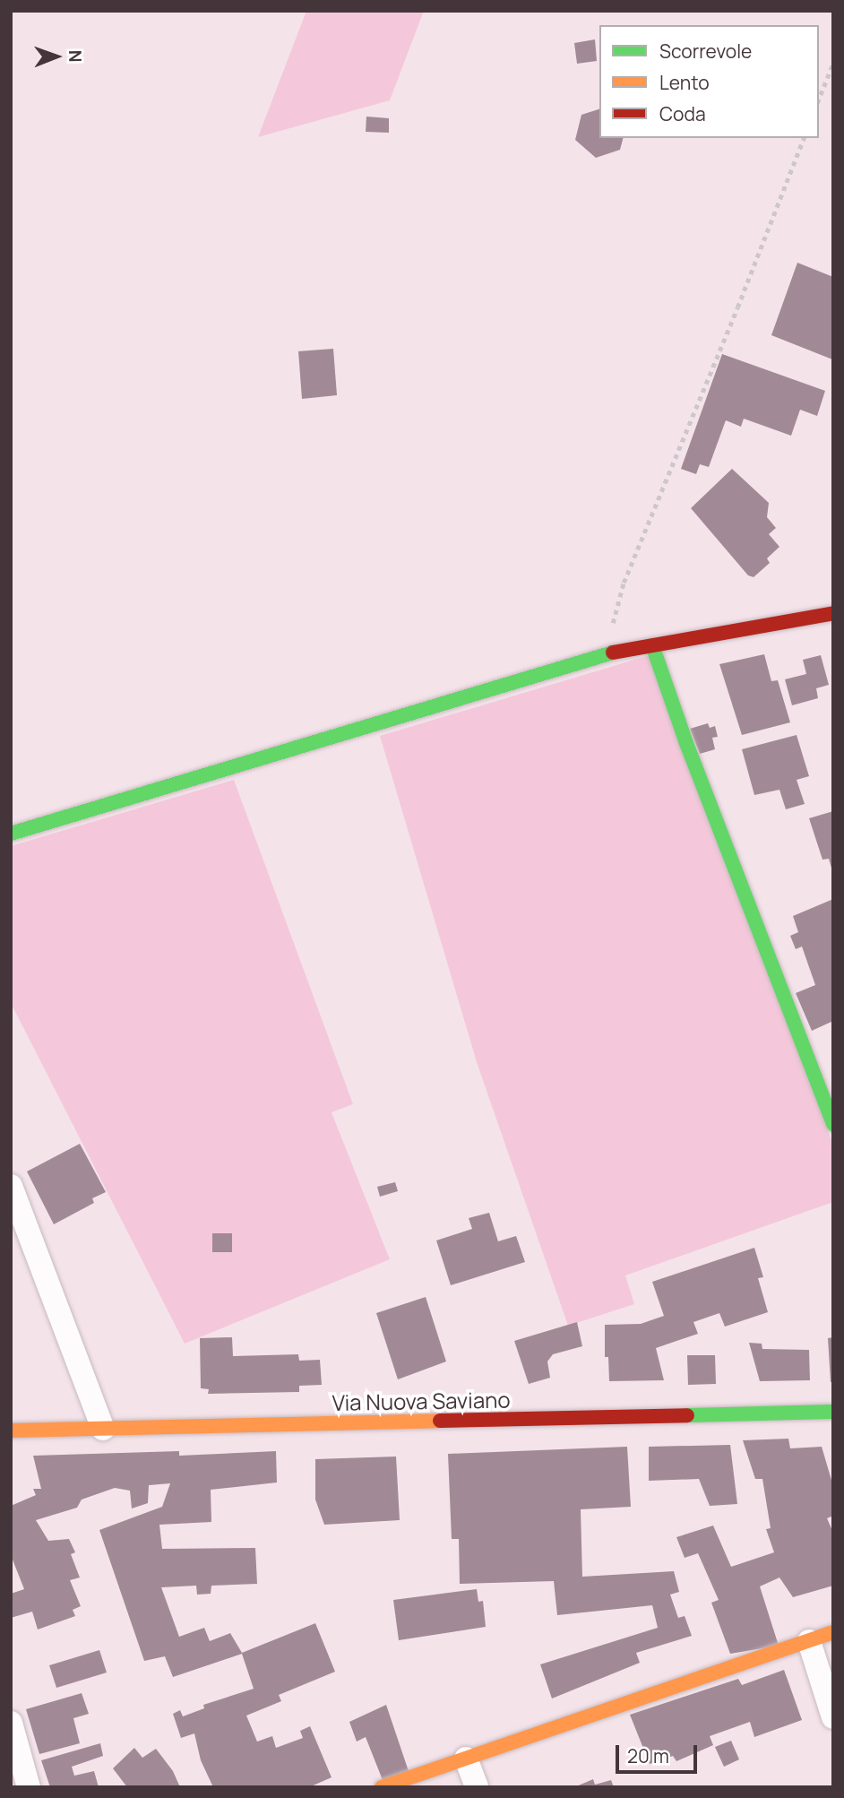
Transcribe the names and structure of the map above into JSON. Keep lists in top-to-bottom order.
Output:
{
  "streets": {
    "street": ["Via Nuova Saviano"]
  },
  "legend": ["Scorrevole", "Lento", "Coda"],
  "scale_bar": "20 m",
  "north": "right"
}
